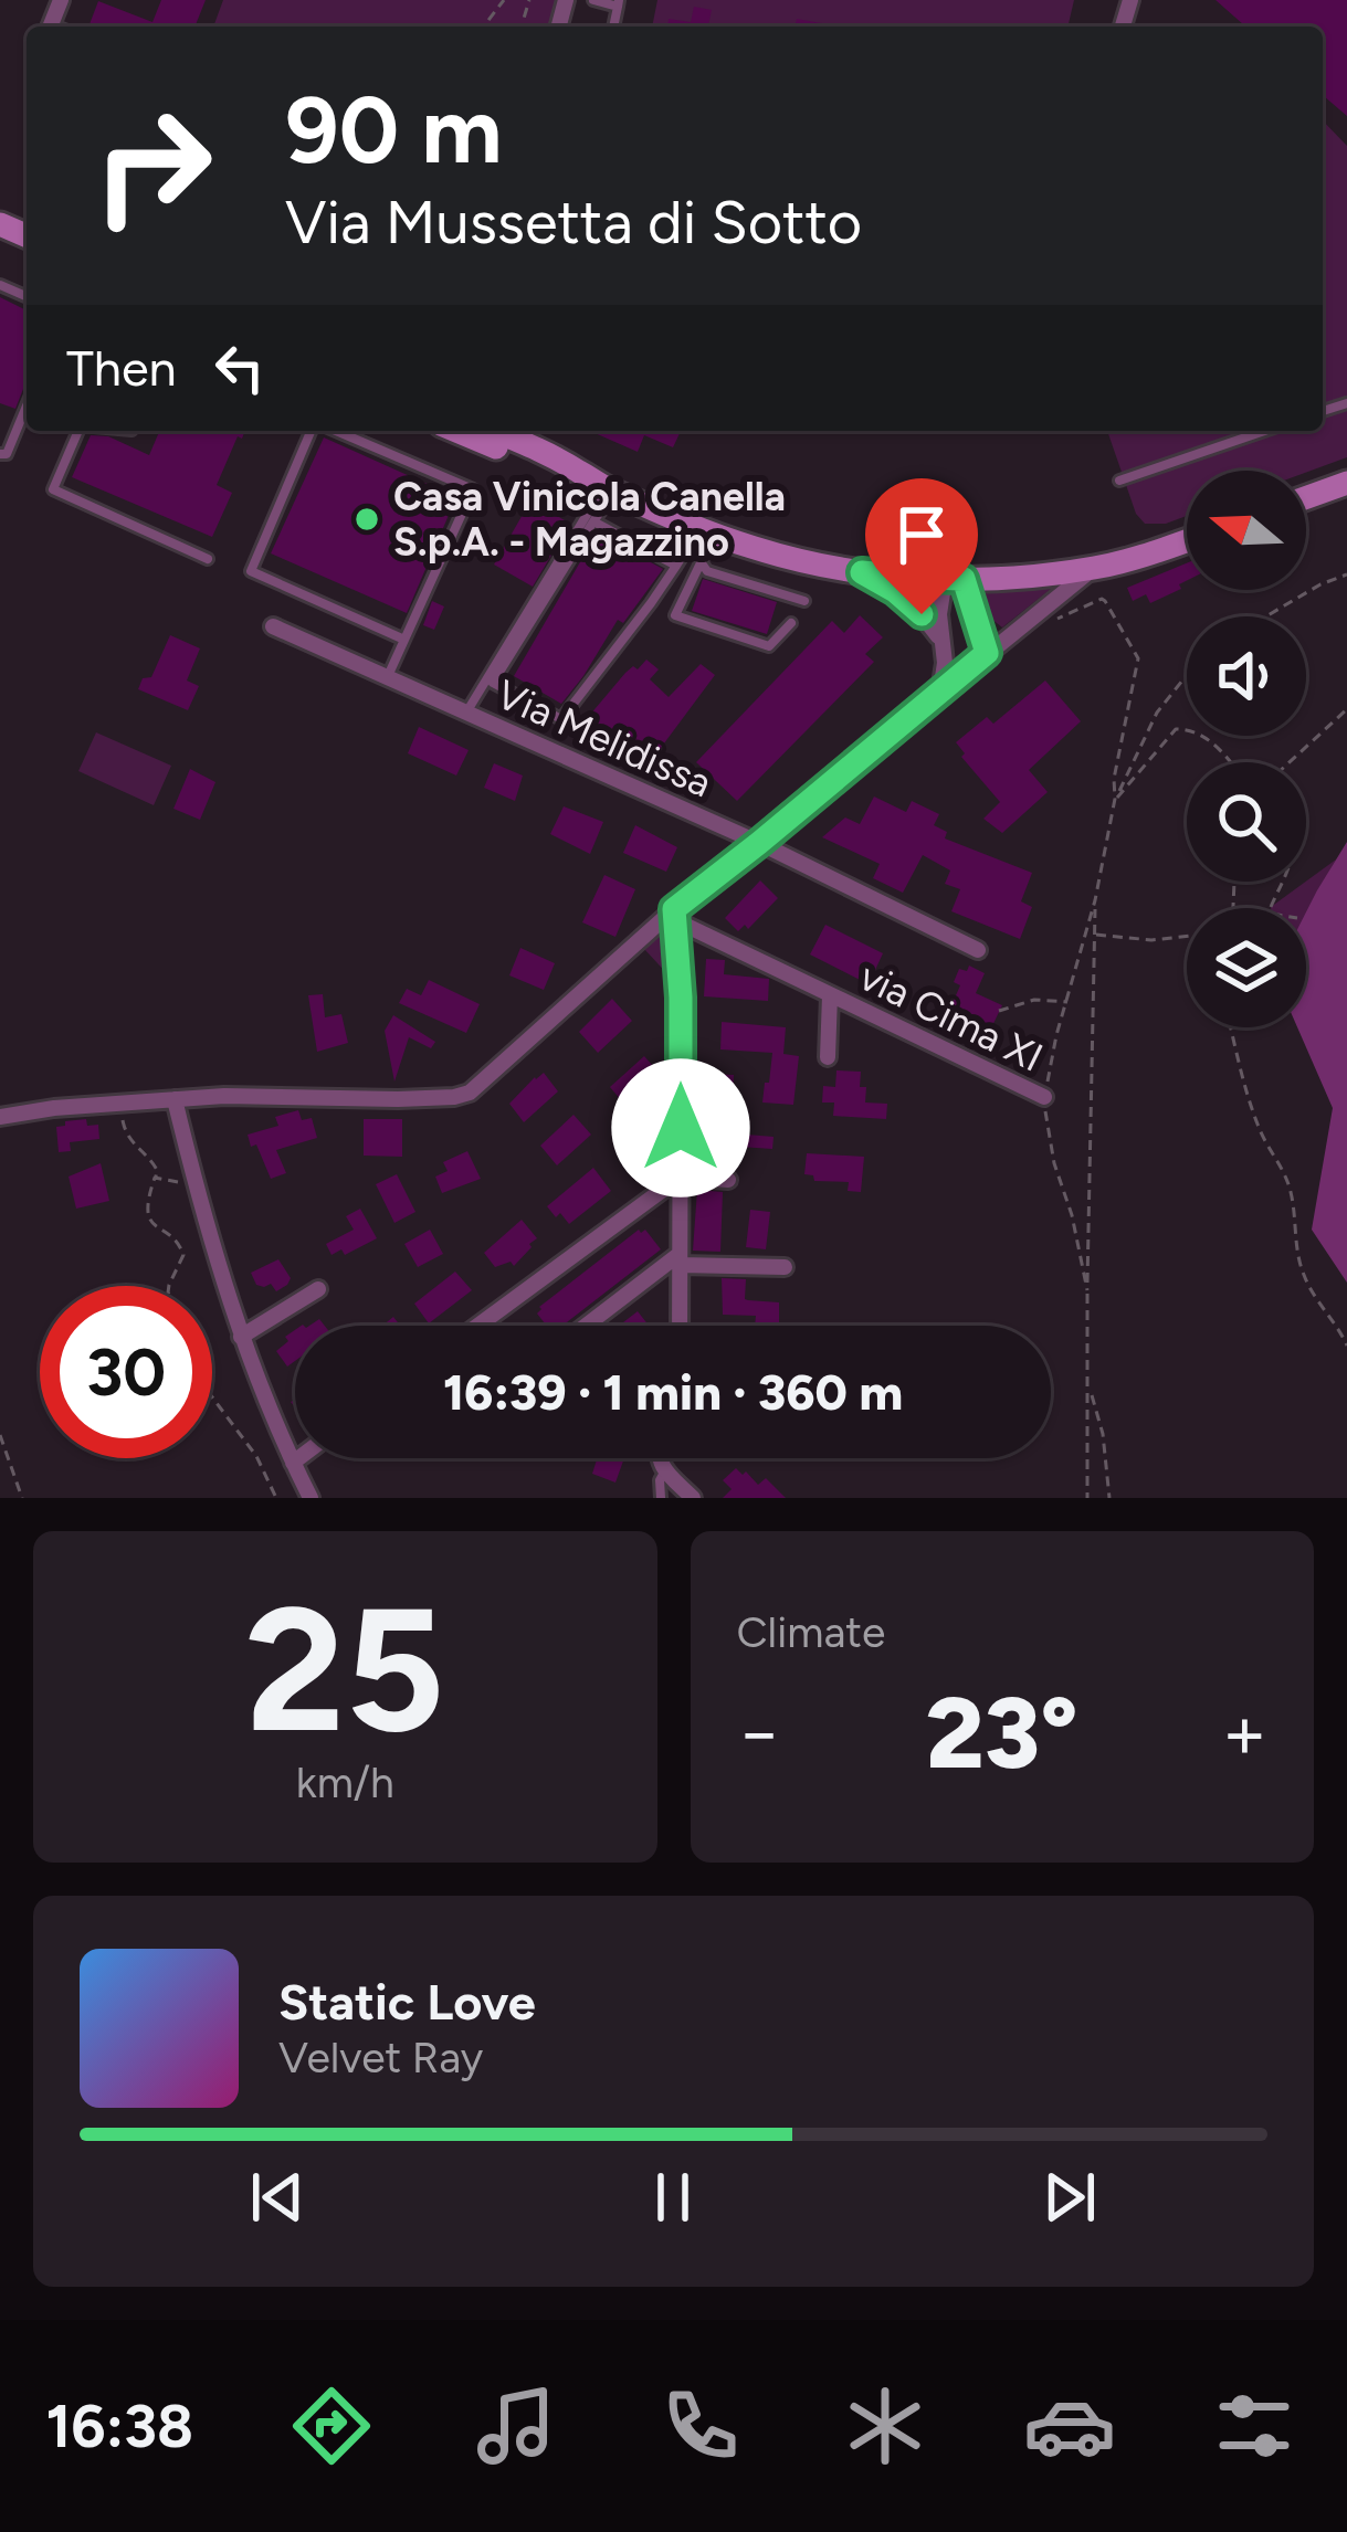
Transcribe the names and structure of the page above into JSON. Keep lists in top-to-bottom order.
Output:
{
  "streets": {
    "street": ["Via Melidissa", "via Cima XI"]
  },
  "places": ["Casa Vinicola Canella S.p.A. - Magazzino"],
  "north": "left",
  "page": {
    "turn": ["90 m", "Via Mussetta di Sotto"],
    "then": "Then",
    "limit": "30",
    "trip": "16:39 · 1 min · 360 m",
    "tile": [
      ["25", "km/h"],
      "Climate"
    ],
    "heat": ["−", "23°", "+"],
    "song": ["Static Love", "Velvet Ray"],
    "tabs": "16:38"
  }
}
